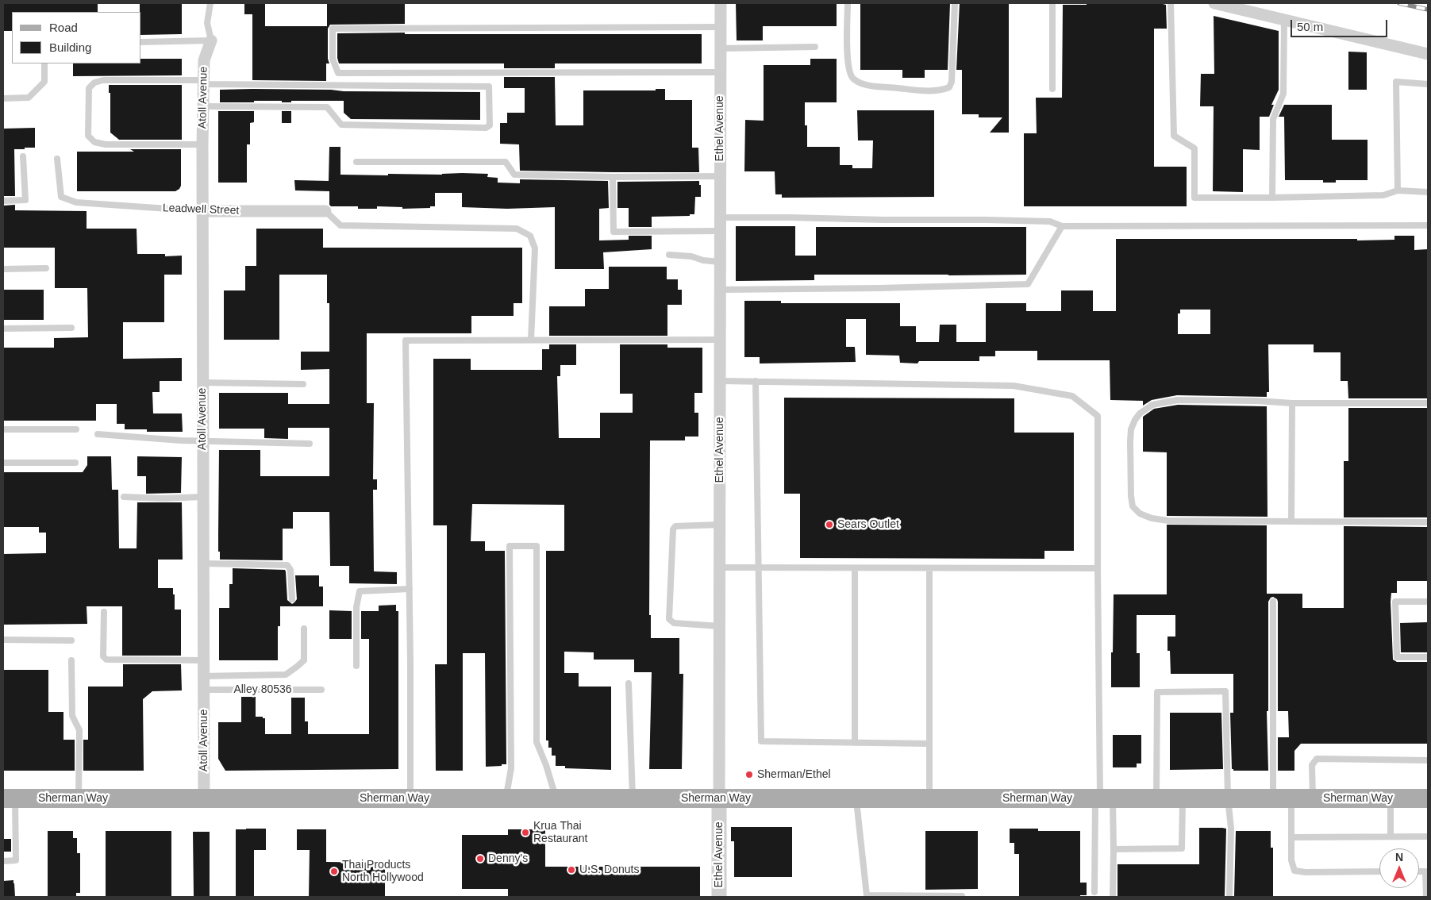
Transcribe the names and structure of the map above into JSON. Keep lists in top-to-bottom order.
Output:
{
  "streets": {
    "main road": ["Sherman Way"],
    "street": ["Atoll Avenue", "Ethel Avenue", "Leadwell Street"],
    "lane": ["Alley 80536"]
  },
  "crossings": [
    ["Atoll Avenue", "Leadwell Street"],
    ["Atoll Avenue", "Alley 80536"],
    ["Atoll Avenue", "Sherman Way"],
    ["Ethel Avenue", "Sherman Way"]
  ],
  "places": [
    "Sears Outlet",
    "Sherman/Ethel",
    "Krua Thai Restaurant",
    "Denny's",
    "U.S. Donuts",
    "Thai Products North Hollywood"
  ],
  "legend": ["Road", "Building"],
  "scale_bar": "50 m",
  "north": "top"
}
